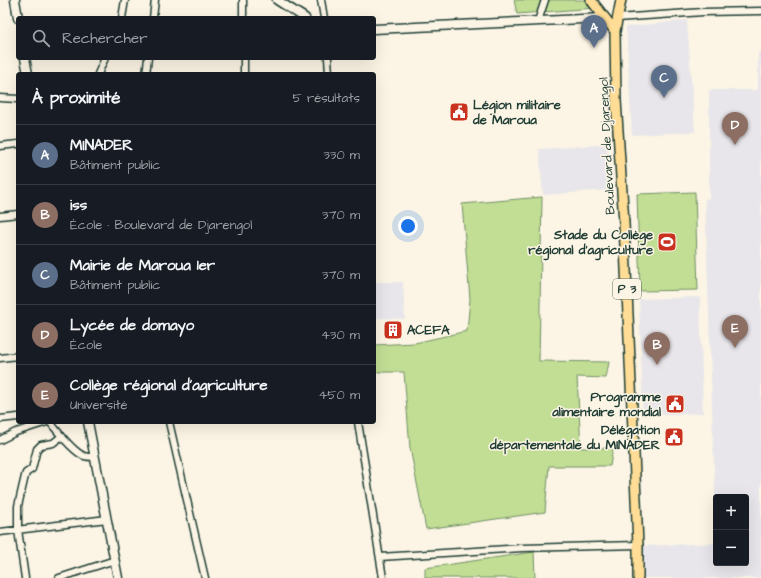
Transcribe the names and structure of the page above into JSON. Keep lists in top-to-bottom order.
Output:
{
  "streets": {
    "main road": ["Boulevard de Djarengol", "P 3"]
  },
  "places": {
    "public building": ["Légion militaire de Maroua", "Programme alimentaire mondial", "Délégation départementale du MINADER"],
    "sports": ["Stade du Collège régional d'agriculture"],
    "building": ["ACEFA"]
  },
  "page": {
    "pins": [
      "A",
      "C",
      "D",
      "E",
      "B"
    ],
    "search": "Rechercher",
    "heading": ["À proximité", "5 résultats"],
    "list": [
      {
        "mark": "A",
        "name": "MINADER",
        "note": "Bâtiment public",
        "value": "330 m"
      },
      {
        "mark": "B",
        "name": "iss",
        "note": "École · Boulevard de Djarengol",
        "value": "370 m"
      },
      {
        "mark": "C",
        "name": "Mairie de Maroua 1er",
        "note": "Bâtiment public",
        "value": "370 m"
      },
      {
        "mark": "D",
        "name": "Lycée de domayo",
        "note": "École",
        "value": "430 m"
      },
      {
        "mark": "E",
        "name": "Collège régional d'agriculture",
        "note": "Université",
        "value": "450 m"
      }
    ],
    "map_buttons": ["+", "−"]
  }
}
